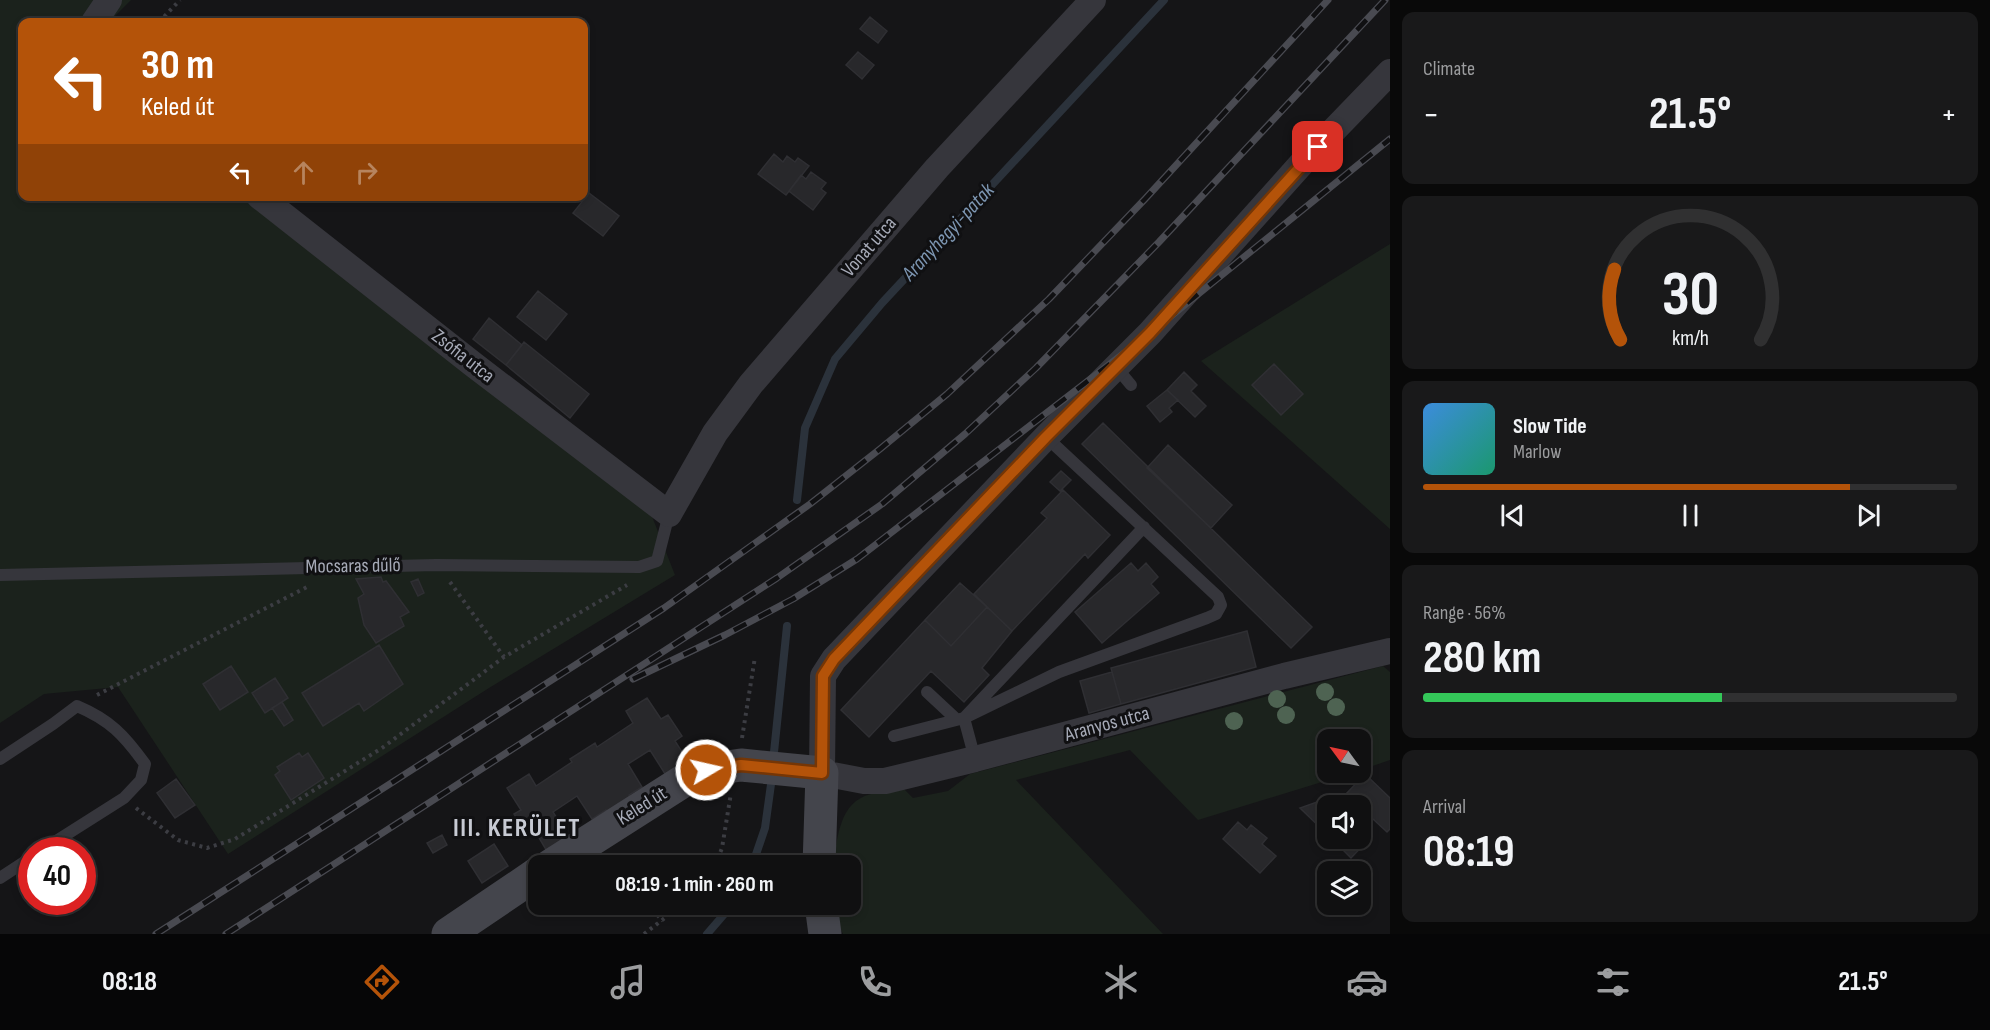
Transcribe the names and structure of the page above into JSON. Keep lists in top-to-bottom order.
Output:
{
  "streets": {
    "street": [
      "Vonat utca",
      "Zsófia utca",
      "Aranyos utca",
      "Keled út"
    ],
    "lane": ["Mocsaras dűlő"]
  },
  "crossings": [
    ["Vonat utca", "Zsófia utca"],
    ["Aranyos utca", "Keled út"]
  ],
  "districts": ["III. KERÜLET"],
  "water": ["Aranyhegyi-patak"],
  "north": "top left",
  "page": {
    "tile": [
      "Climate",
      ["Range · 56%", "280 km"],
      ["Arrival", "08:19"]
    ],
    "turn": ["30 m", "Keled út"],
    "heat": ["−", "21.5°", "+"],
    "song": ["Slow Tide", "Marlow"],
    "limit": "40",
    "trip": "08:19 · 1 min · 260 m",
    "tabs": ["08:18", "21.5°"],
    "gauge": ["30", "km/h"]
  }
}
